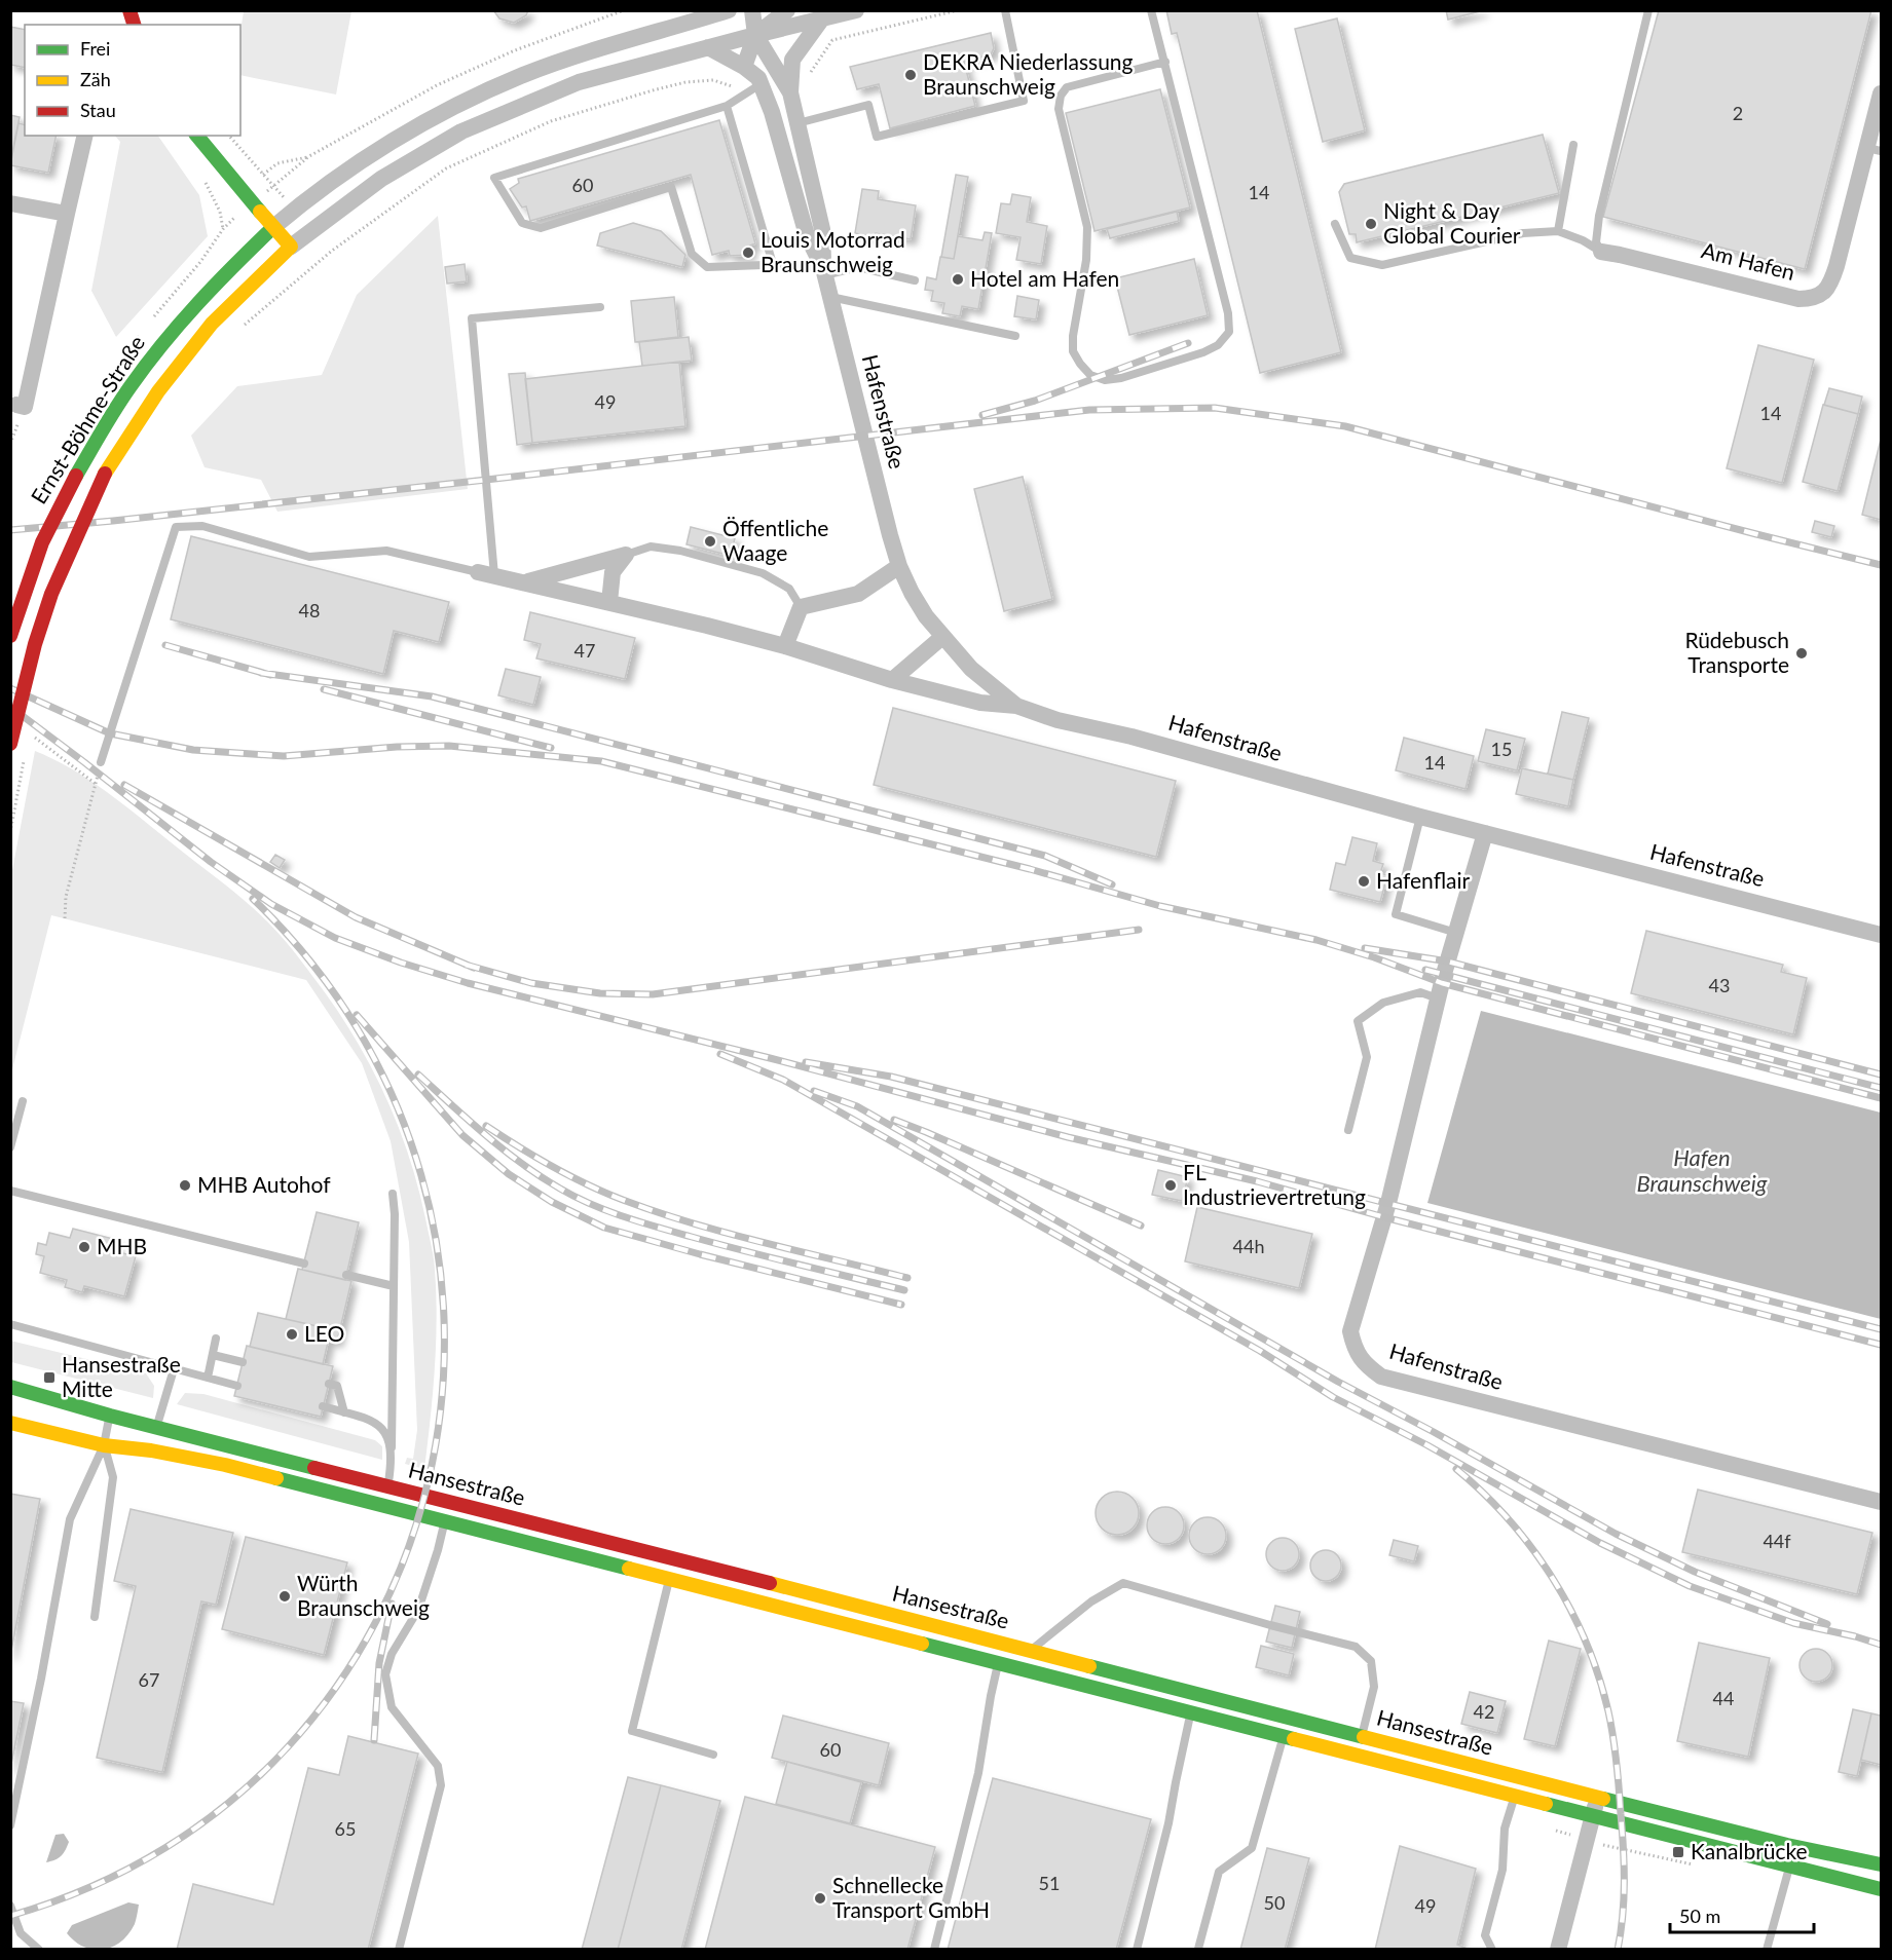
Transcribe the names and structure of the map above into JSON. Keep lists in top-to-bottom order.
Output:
{
  "streets": {
    "main road": ["Ernst-Böhme-Straße", "Hansestraße"],
    "street": ["Am Hafen", "Hafenstraße"]
  },
  "crossings": [
    ["Hafenstraße", "Ernst-Böhme-Straße"]
  ],
  "water": ["Hafen Braunschweig"],
  "places": {
    "other": [
      "DEKRA Niederlassung Braunschweig",
      "Night & Day Global Courier",
      "Louis Motorrad Braunschweig",
      "Hotel am Hafen",
      "Öffentliche Waage",
      "Rüdebusch Transporte",
      "Hafenflair",
      "MHB Autohof",
      "FL Industrievertretung",
      "MHB",
      "LEO",
      "Würth Braunschweig",
      "Schnellecke Transport GmbH"
    ],
    "transit": ["Hansestraße Mitte", "Kanalbrücke"]
  },
  "house_numbers": [
    "2",
    "60",
    "14",
    "49",
    "14",
    "48",
    "47",
    "15",
    "14",
    "43",
    "44h",
    "44f",
    "67",
    "44",
    "42",
    "60",
    "65",
    "51",
    "50",
    "49"
  ],
  "legend": ["Frei", "Zäh", "Stau"],
  "scale_bar": "50 m"
}
